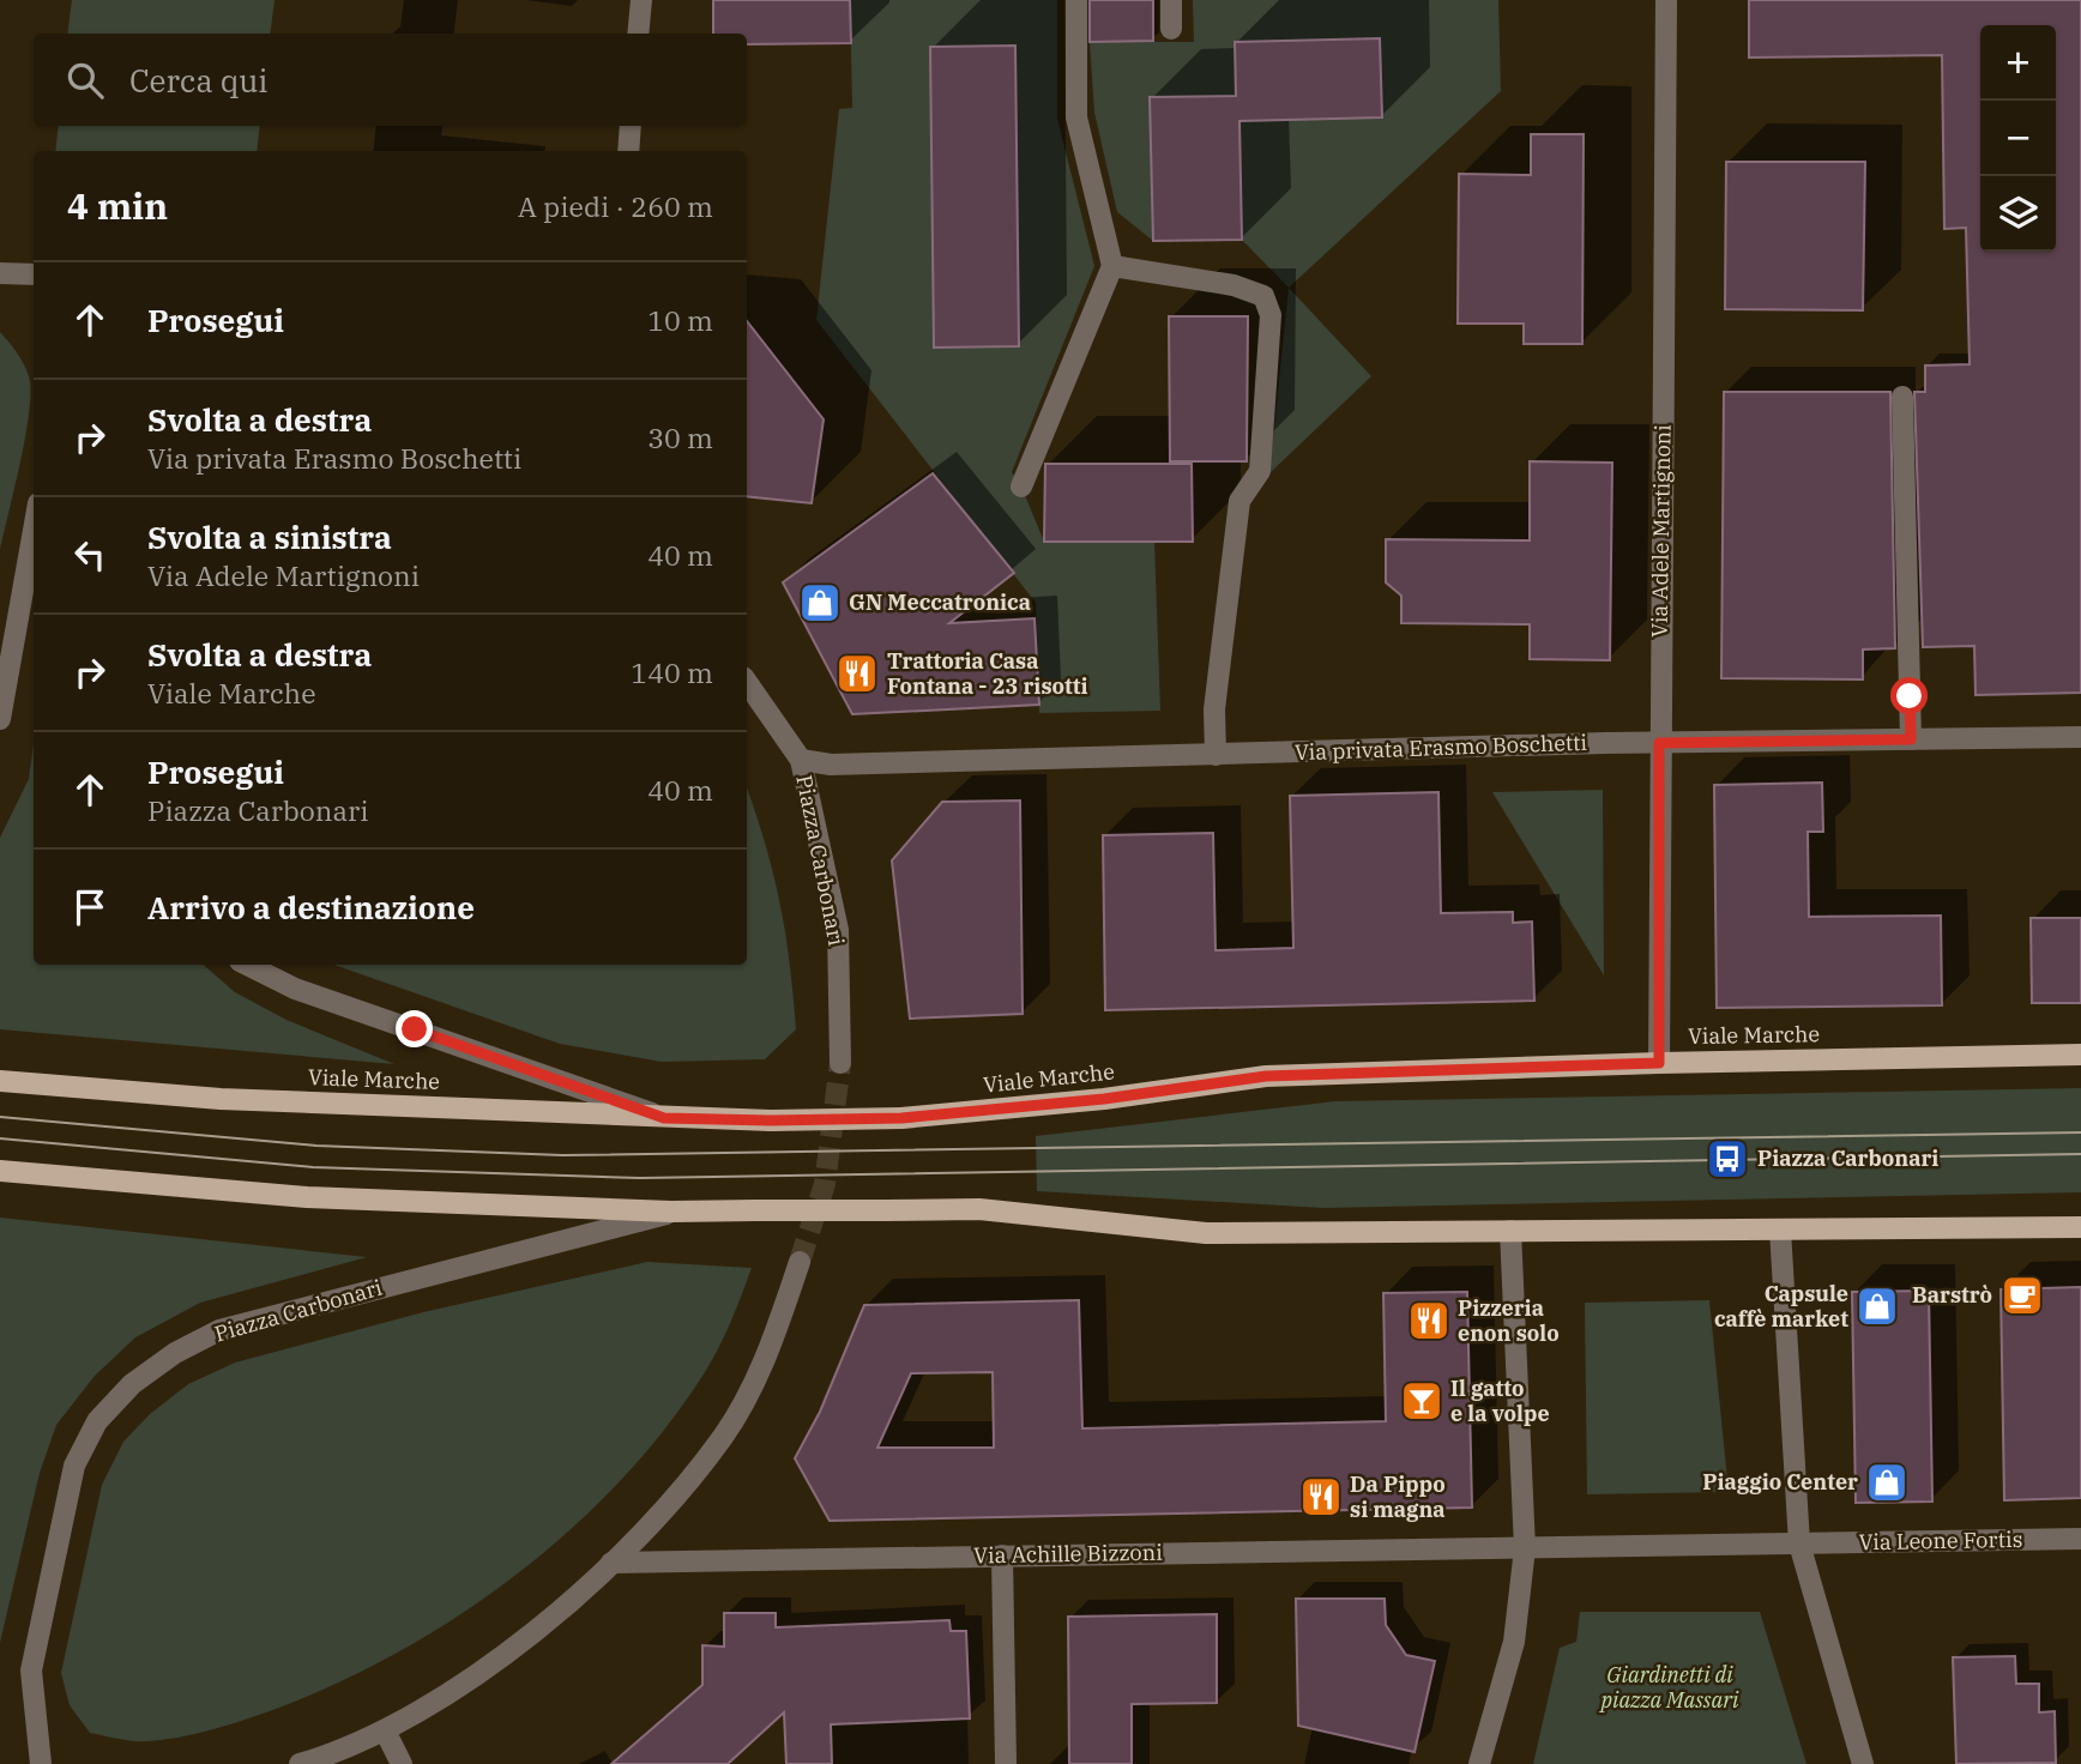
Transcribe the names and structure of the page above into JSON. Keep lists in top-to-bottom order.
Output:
{
  "streets": {
    "main road": ["Viale Marche"],
    "street": [
      "Via Adele Martignoni",
      "Via privata Erasmo Boschetti",
      "Piazza Carbonari",
      "Via Leone Fortis",
      "Via Achille Bizzoni"
    ]
  },
  "crossings": [
    ["Via Adele Martignoni", "Via privata Erasmo Boschetti"],
    ["Via Adele Martignoni", "Viale Marche"],
    ["Via privata Erasmo Boschetti", "Piazza Carbonari"],
    ["Via Leone Fortis", "Via Achille Bizzoni"]
  ],
  "parks": ["Giardinetti di piazza Massari"],
  "places": {
    "shop": ["GN Meccatronica", "Capsule caffè market", "Piaggio Center"],
    "restaurant": ["Trattoria Casa Fontana - 23 risotti", "Pizzeria enon solo", "Da Pippo si magna"],
    "bus stop": ["Piazza Carbonari"],
    "cafe": ["Barstrò"],
    "bar": ["Il gatto e la volpe"]
  },
  "page": {
    "map_buttons": ["+", "−"],
    "search": "Cerca qui",
    "heading": ["4 min", "A piedi · 260 m"],
    "list": [
      ["Prosegui", "10 m"],
      ["Svolta a destra", "Via privata Erasmo Boschetti", "30 m"],
      ["Svolta a sinistra", "Via Adele Martignoni", "40 m"],
      ["Svolta a destra", "Viale Marche", "140 m"],
      ["Prosegui", "Piazza Carbonari", "40 m"],
      "Arrivo a destinazione"
    ]
  }
}
